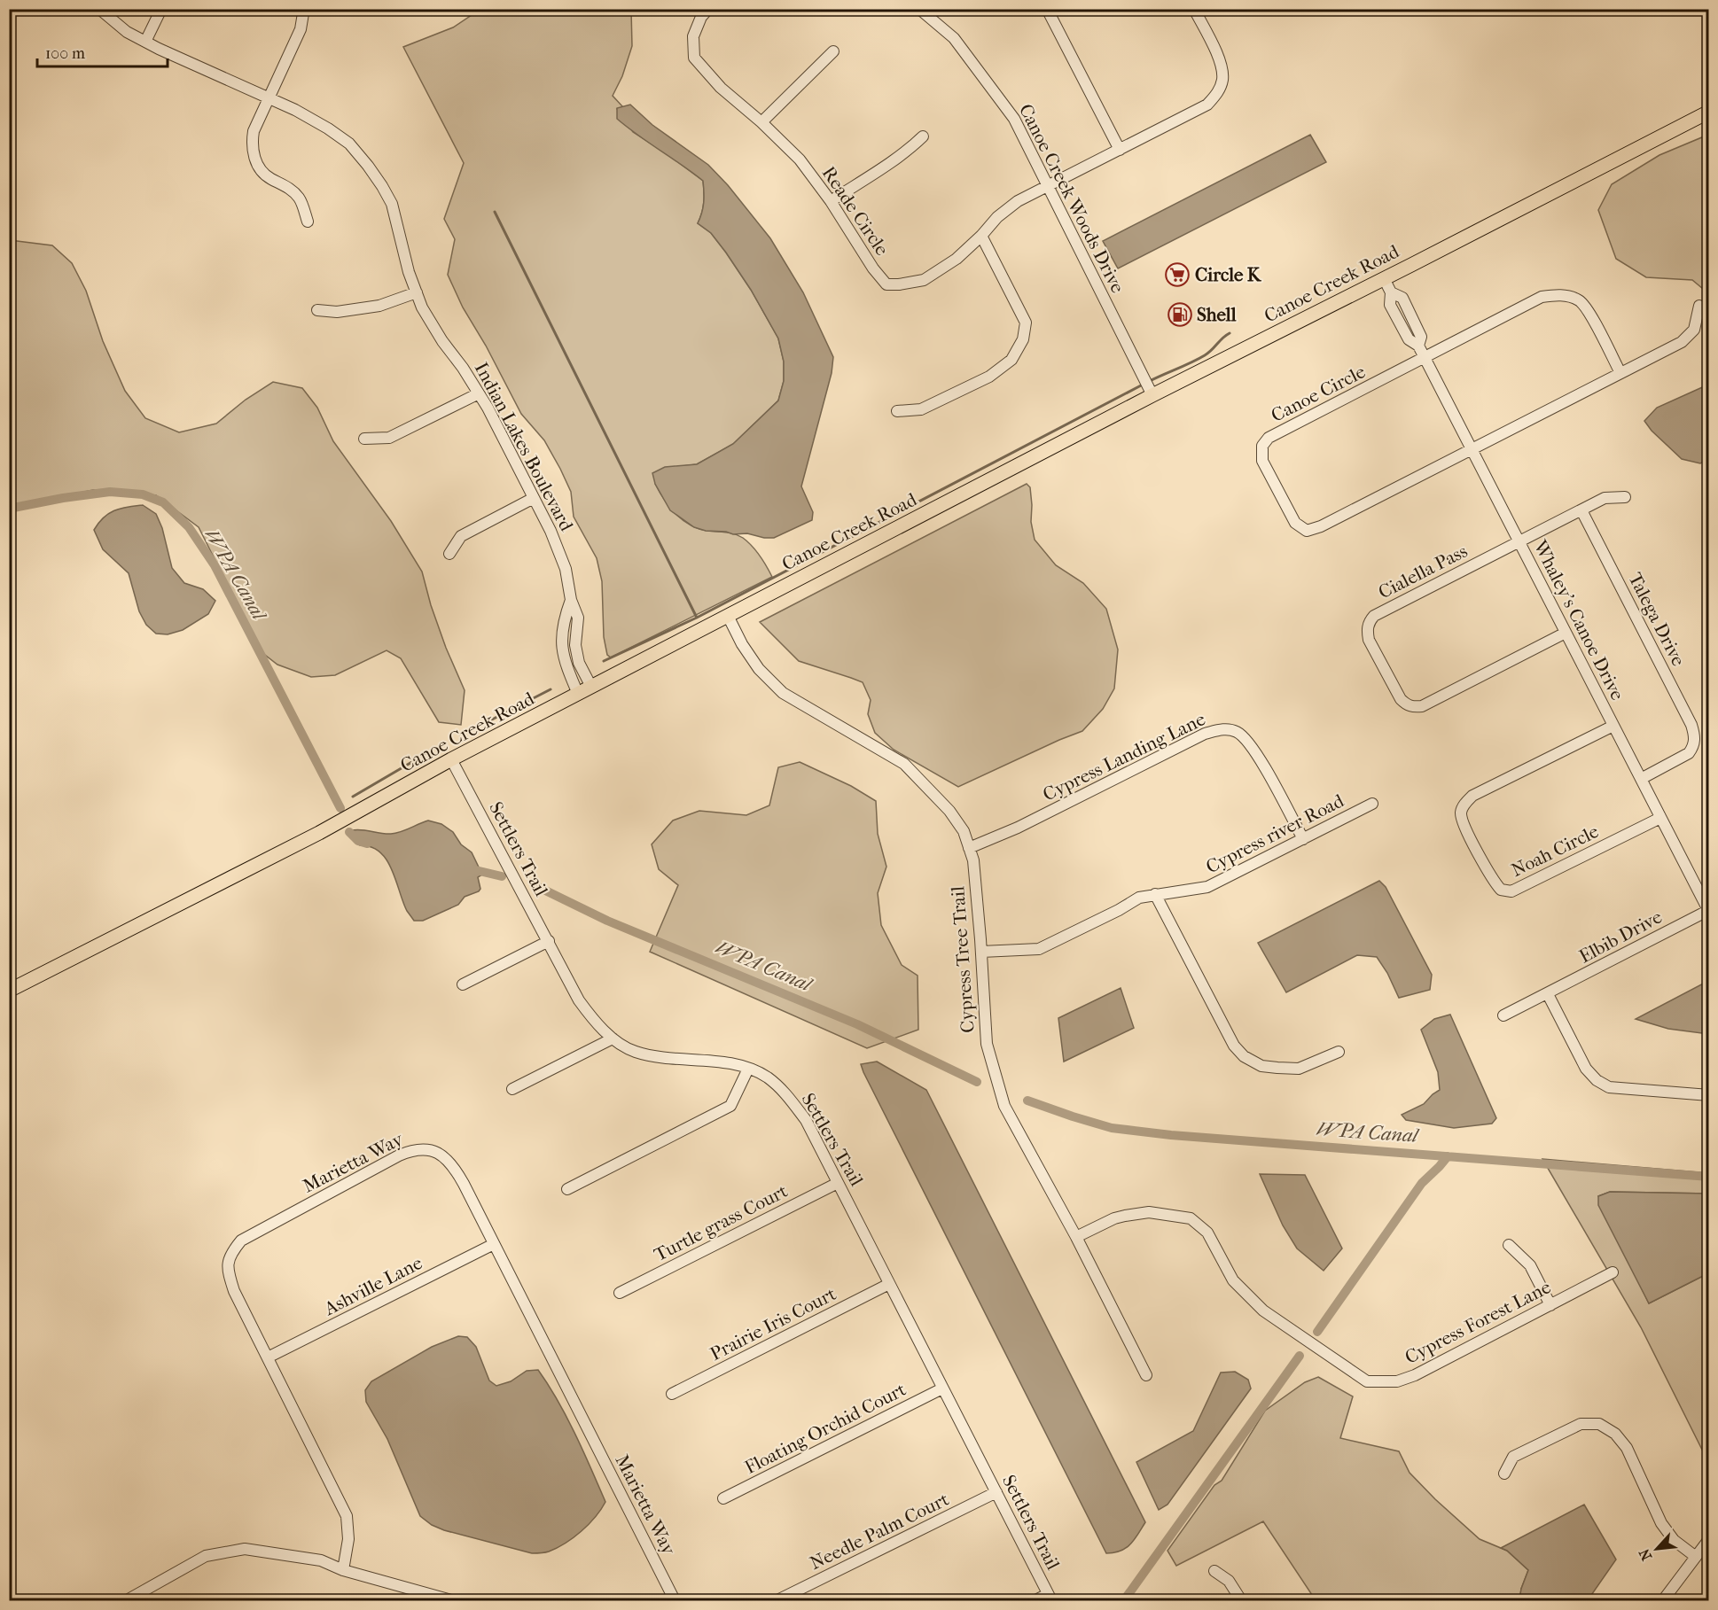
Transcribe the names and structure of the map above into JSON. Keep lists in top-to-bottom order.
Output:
{
  "streets": {
    "main road": ["Canoe Creek Road"],
    "street": [
      "Canoe Creek Woods Drive",
      "Reade Circle",
      "Canoe Circle",
      "Indian Lakes Boulevard",
      "Cialella Pass",
      "Talega Drive",
      "Whaley's Canoe Drive",
      "Cypress Landing Lane",
      "Cypress river Road",
      "Settlers Trail",
      "Noah Circle",
      "Elbib Drive",
      "Cypress Tree Trail",
      "Marietta Way",
      "Turtle grass Court",
      "Ashville Lane",
      "Cypress Forest Lane",
      "Prairie Iris Court",
      "Floating Orchid Court",
      "Needle Palm Court"
    ]
  },
  "crossings": [
    ["Canoe Creek Woods Drive", "Reade Circle"],
    ["Canoe Creek Woods Drive", "Canoe Creek Road"],
    ["Canoe Creek Road", "Indian Lakes Boulevard"],
    ["Canoe Creek Road", "Whaley's Canoe Drive"],
    ["Canoe Creek Road", "Settlers Trail"],
    ["Canoe Creek Road", "Cypress Tree Trail"],
    ["Canoe Circle", "Whaley's Canoe Drive"],
    ["Cialella Pass", "Talega Drive"],
    ["Cialella Pass", "Whaley's Canoe Drive"],
    ["Talega Drive", "Whaley's Canoe Drive"],
    ["Whaley's Canoe Drive", "Noah Circle"],
    ["Whaley's Canoe Drive", "Elbib Drive"],
    ["Cypress Landing Lane", "Cypress river Road"],
    ["Cypress Landing Lane", "Cypress Tree Trail"],
    ["Cypress river Road", "Cypress Tree Trail"],
    ["Settlers Trail", "Turtle grass Court"],
    ["Settlers Trail", "Prairie Iris Court"],
    ["Settlers Trail", "Floating Orchid Court"],
    ["Settlers Trail", "Needle Palm Court"],
    ["Cypress Tree Trail", "Cypress Forest Lane"],
    ["Marietta Way", "Ashville Lane"]
  ],
  "water": ["WPA Canal"],
  "places": {
    "supermarket": ["Circle K"],
    "fuel station": ["Shell"]
  },
  "scale_bar": "100 m",
  "north": "bottom left"
}
